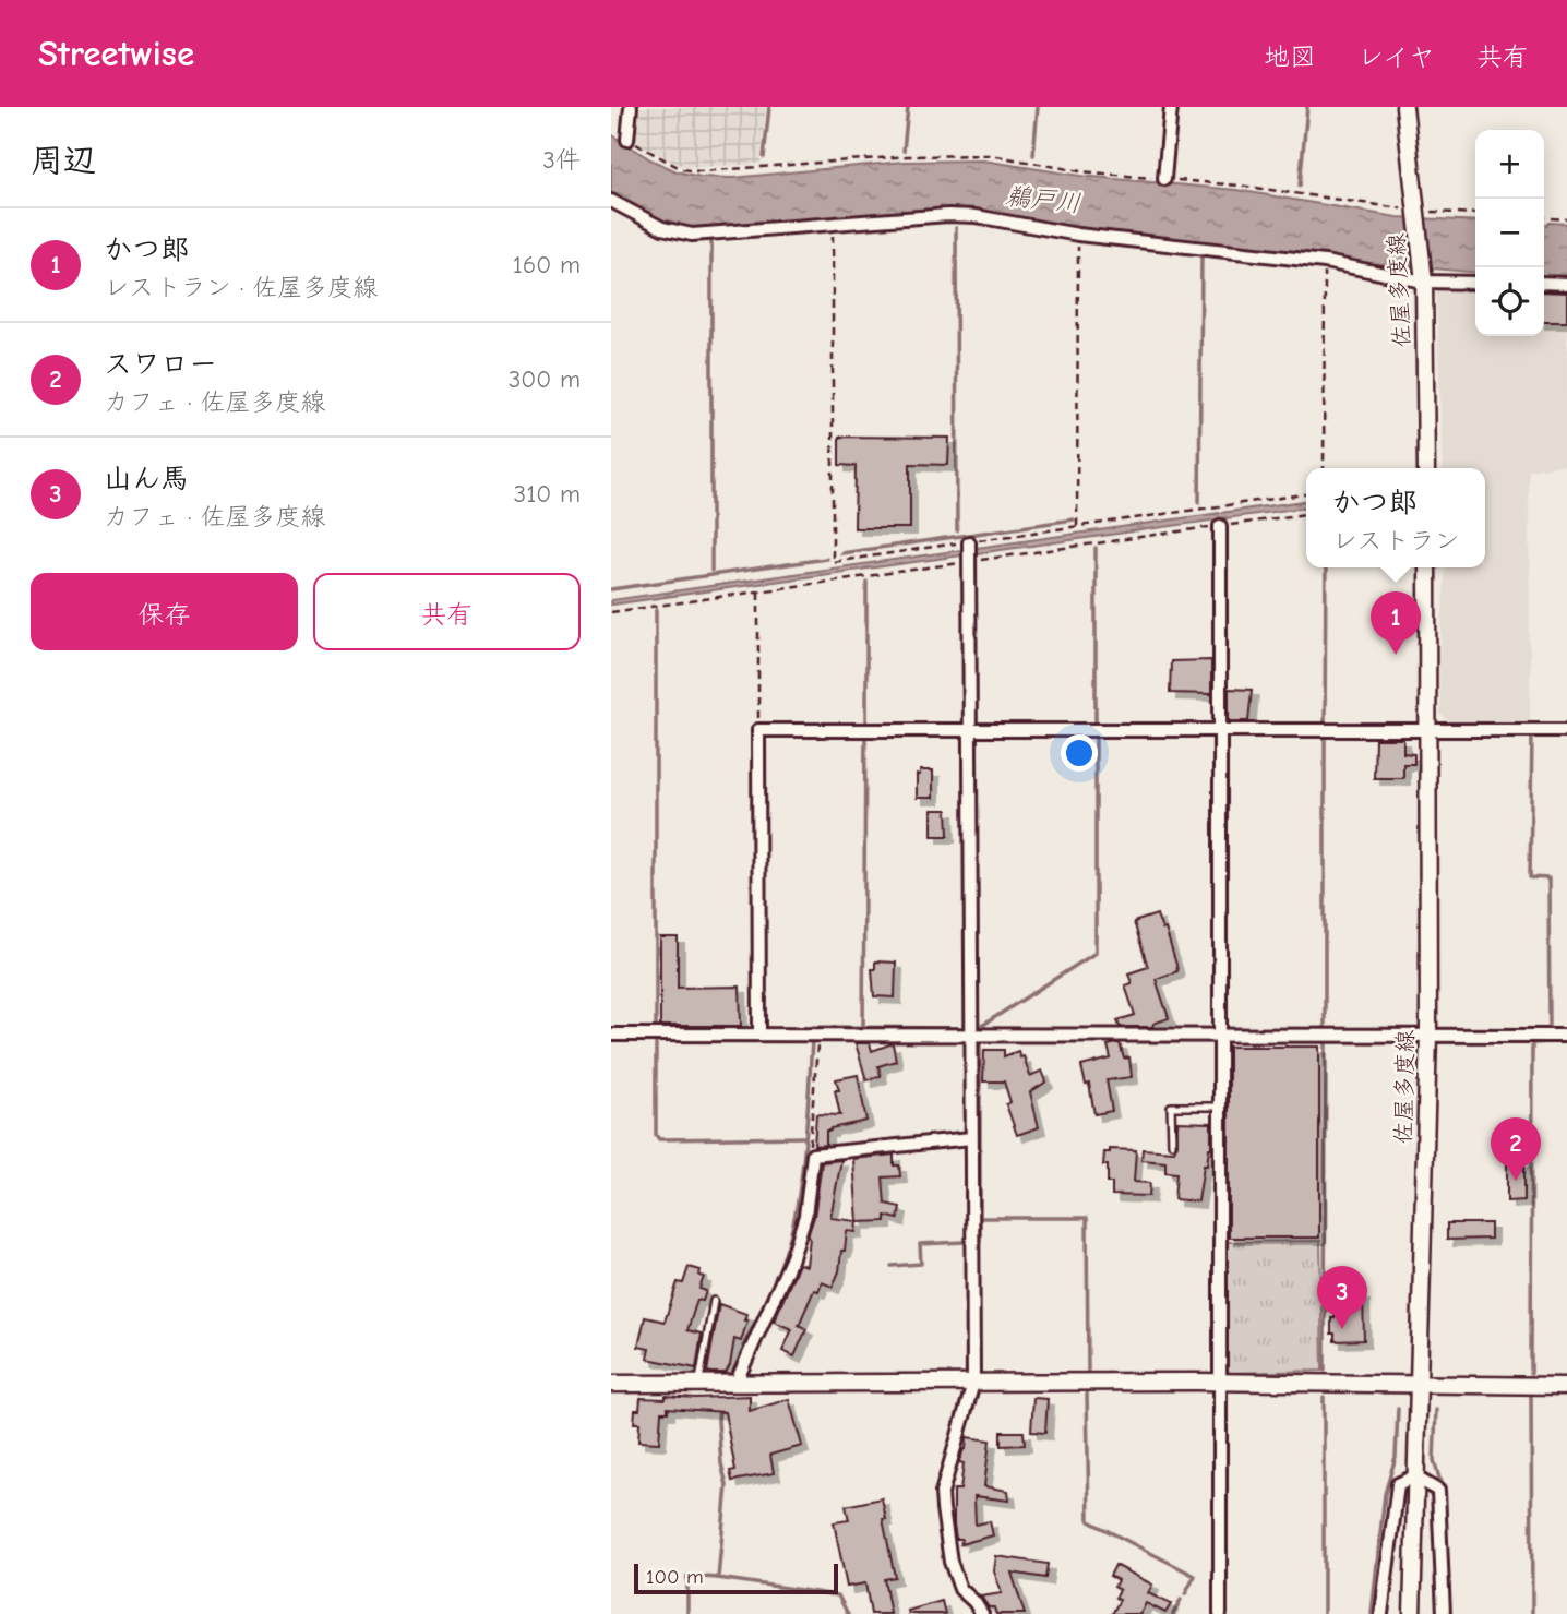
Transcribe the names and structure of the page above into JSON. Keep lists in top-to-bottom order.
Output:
{
  "streets": {
    "main road": ["佐屋多度線"]
  },
  "water": ["鵜戸川"],
  "scale_bar": "100 m",
  "page": {
    "header": "Streetwise",
    "nav": ["地図", "レイヤ", "共有"],
    "heading": ["周辺", "3件"],
    "map_buttons": ["+", "−"],
    "list": [
      {
        "mark": "1",
        "name": "かつ郎",
        "note": "レストラン · 佐屋多度線",
        "value": "160 m"
      },
      {
        "mark": "2",
        "name": "スワロー",
        "note": "カフェ · 佐屋多度線",
        "value": "300 m"
      },
      {
        "mark": "3",
        "name": "山ん馬",
        "note": "カフェ · 佐屋多度線",
        "value": "310 m"
      }
    ],
    "popup": ["かつ郎", "レストラン"],
    "buttons": ["保存", "共有"],
    "pins": ["1", "2", "3"],
    "scale": "100 m"
  }
}
